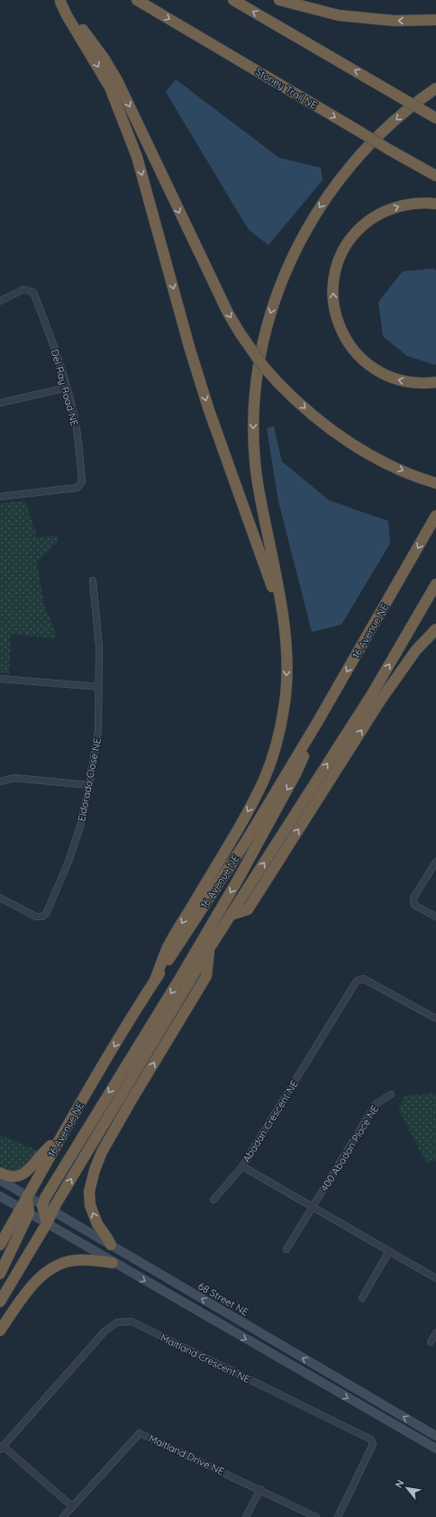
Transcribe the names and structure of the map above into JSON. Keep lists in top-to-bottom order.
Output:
{
  "streets": {
    "highway": ["Stoney Trail NE", "16 Avenue NE"],
    "main road": ["68 Street NE"],
    "street": [
      "Del Ray Road NE",
      "Eldorado Close NE",
      "Abadan Crescent NE",
      "400 Abadan Place NE",
      "Maitland Crescent NE",
      "Maitland Drive NE"
    ]
  },
  "crossings": [
    ["16 Avenue NE", "68 Street NE"],
    ["Abadan Crescent NE", "400 Abadan Place NE"]
  ],
  "north": "top left"
}
